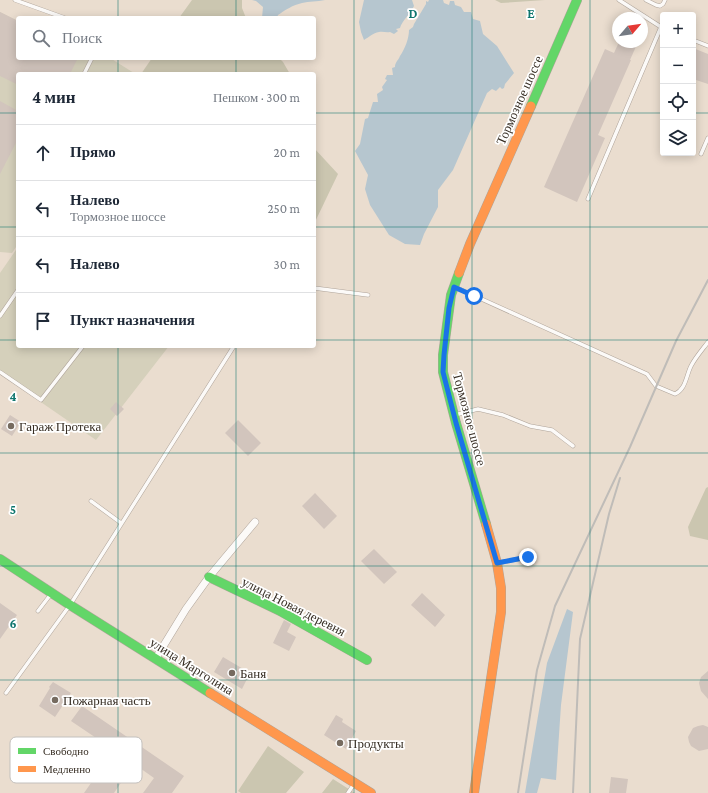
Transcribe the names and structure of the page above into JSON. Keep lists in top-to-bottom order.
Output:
{
  "streets": {
    "street": ["Тормозное шоссе", "улица Новая деревня", "улица Марголина"]
  },
  "places": [
    "Гараж Протека",
    "Баня",
    "Пожарная часть",
    "Продукты"
  ],
  "legend": ["Свободно", "Медленно"],
  "north": "top right",
  "page": {
    "map_buttons": ["+", "−"],
    "search": "Поиск",
    "heading": ["4 мин", "Пешком · 300 m"],
    "list": [
      ["Прямо", "20 m"],
      ["Налево", "Тормозное шоссе", "250 m"],
      ["Налево", "30 m"],
      "Пункт назначения"
    ]
  },
  "grid": {
    "columns": ["D", "E"],
    "rows": ["4", "5", "6"]
  }
}
